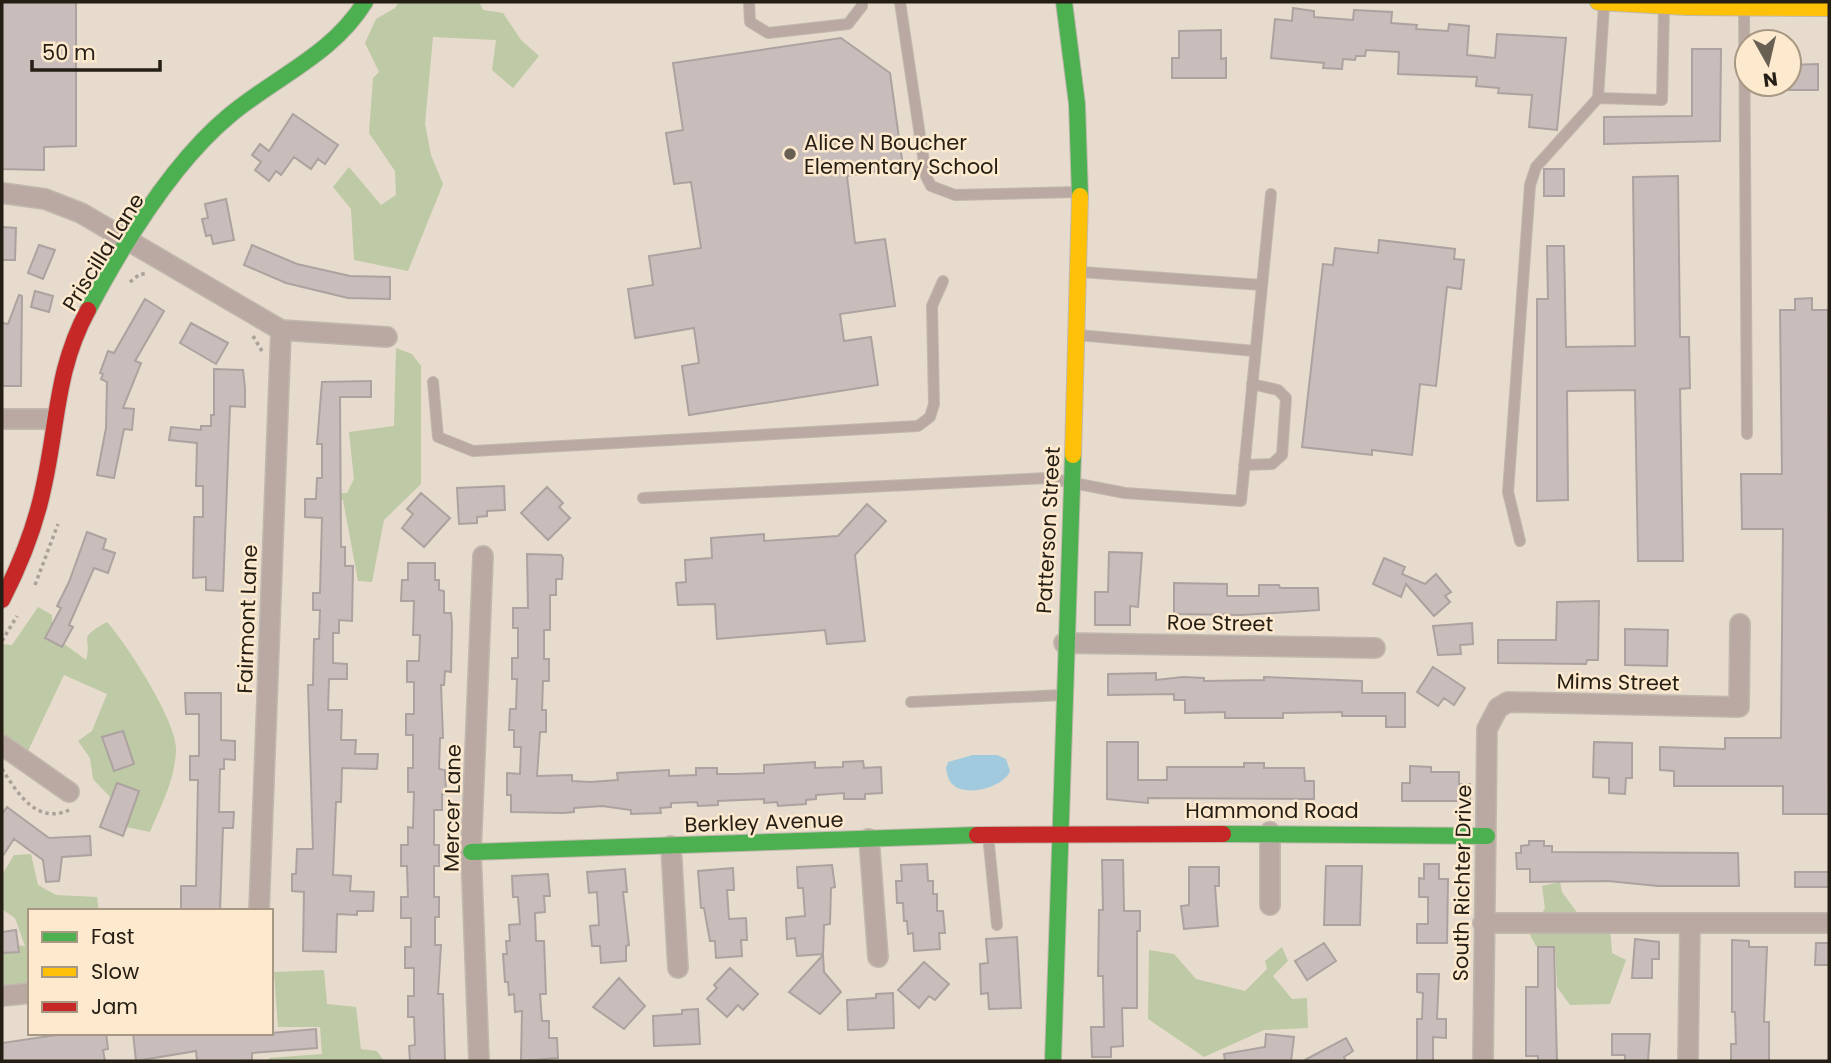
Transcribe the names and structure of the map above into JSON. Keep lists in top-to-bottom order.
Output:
{
  "streets": {
    "street": [
      "Priscilla Lane",
      "Patterson Street",
      "Fairmont Lane",
      "Roe Street",
      "Mims Street",
      "Mercer Lane",
      "Hammond Road",
      "Berkley Avenue",
      "South Richter Drive"
    ]
  },
  "crossings": [
    ["Patterson Street", "Roe Street"],
    ["Patterson Street", "Hammond Road"],
    ["Patterson Street", "Berkley Avenue"],
    ["Mims Street", "South Richter Drive"],
    ["Mercer Lane", "Berkley Avenue"],
    ["Hammond Road", "Berkley Avenue"],
    ["Hammond Road", "South Richter Drive"]
  ],
  "places": ["Alice N Boucher Elementary School"],
  "legend": ["Fast", "Slow", "Jam"],
  "scale_bar": "50 m",
  "north": "bottom"
}
